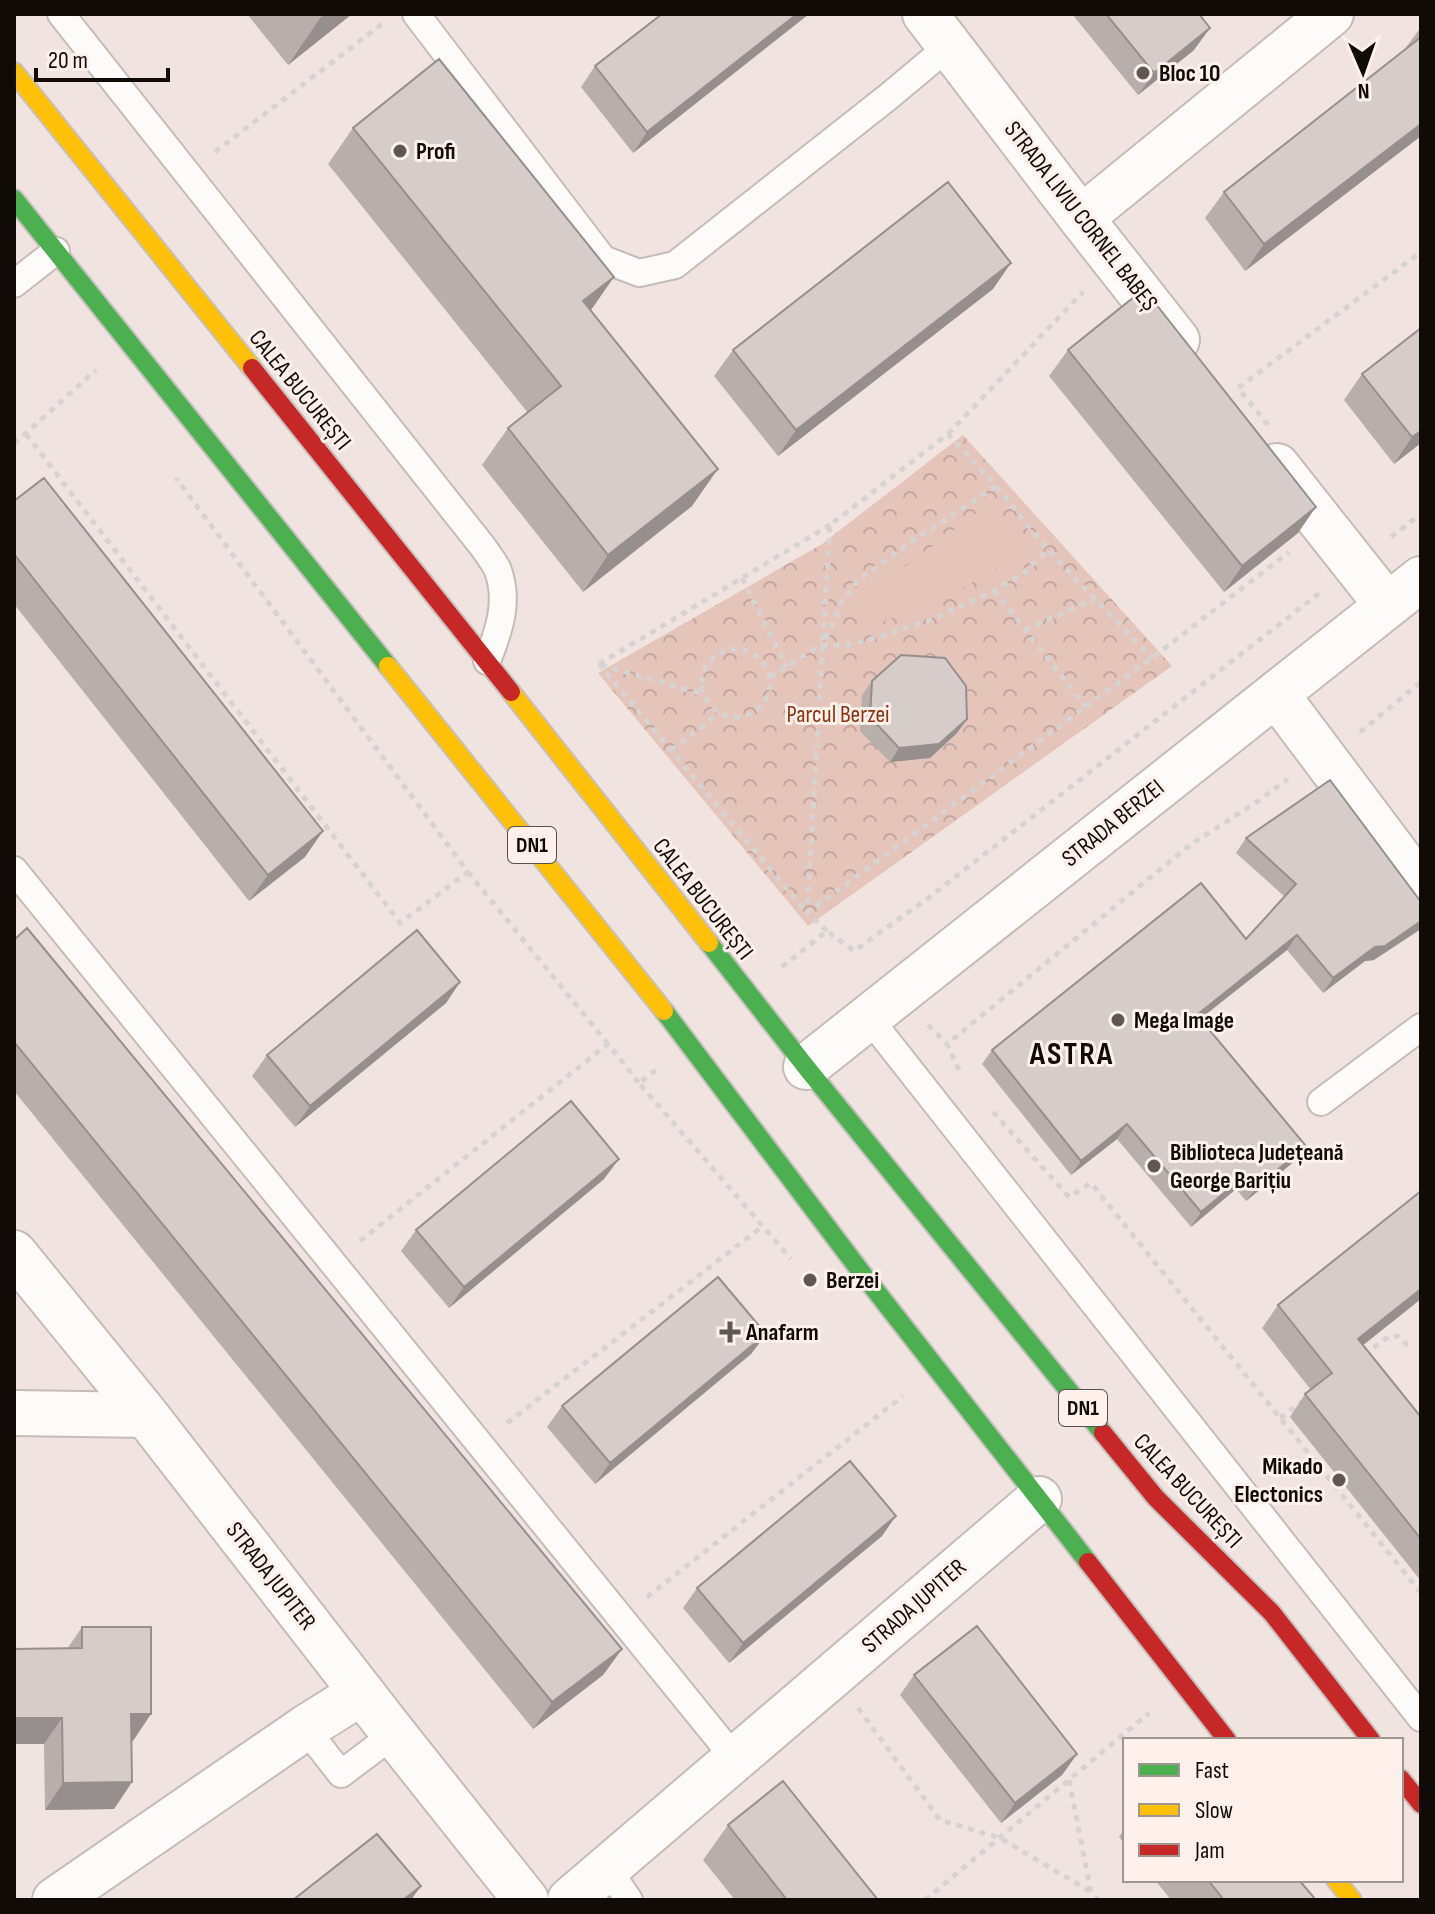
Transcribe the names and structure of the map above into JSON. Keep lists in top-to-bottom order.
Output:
{
  "streets": {
    "main road": ["CALEA BUCUREȘTI", "DN1"],
    "street": ["STRADA LIVIU CORNEL BABEȘ", "STRADA BERZEI", "STRADA JUPITER"]
  },
  "crossings": [
    ["CALEA BUCUREȘTI", "STRADA BERZEI"],
    ["DN1", "STRADA JUPITER"]
  ],
  "districts": ["ASTRA"],
  "parks": ["Parcul Berzei"],
  "places": {
    "other": [
      "Bloc 10",
      "Profi",
      "Mega Image",
      "Biblioteca Județeană George Barițiu",
      "Berzei",
      "Mikado Electonics"
    ],
    "health": ["Anafarm"]
  },
  "legend": ["Fast", "Slow", "Jam"],
  "scale_bar": "20 m",
  "north": "bottom"
}
